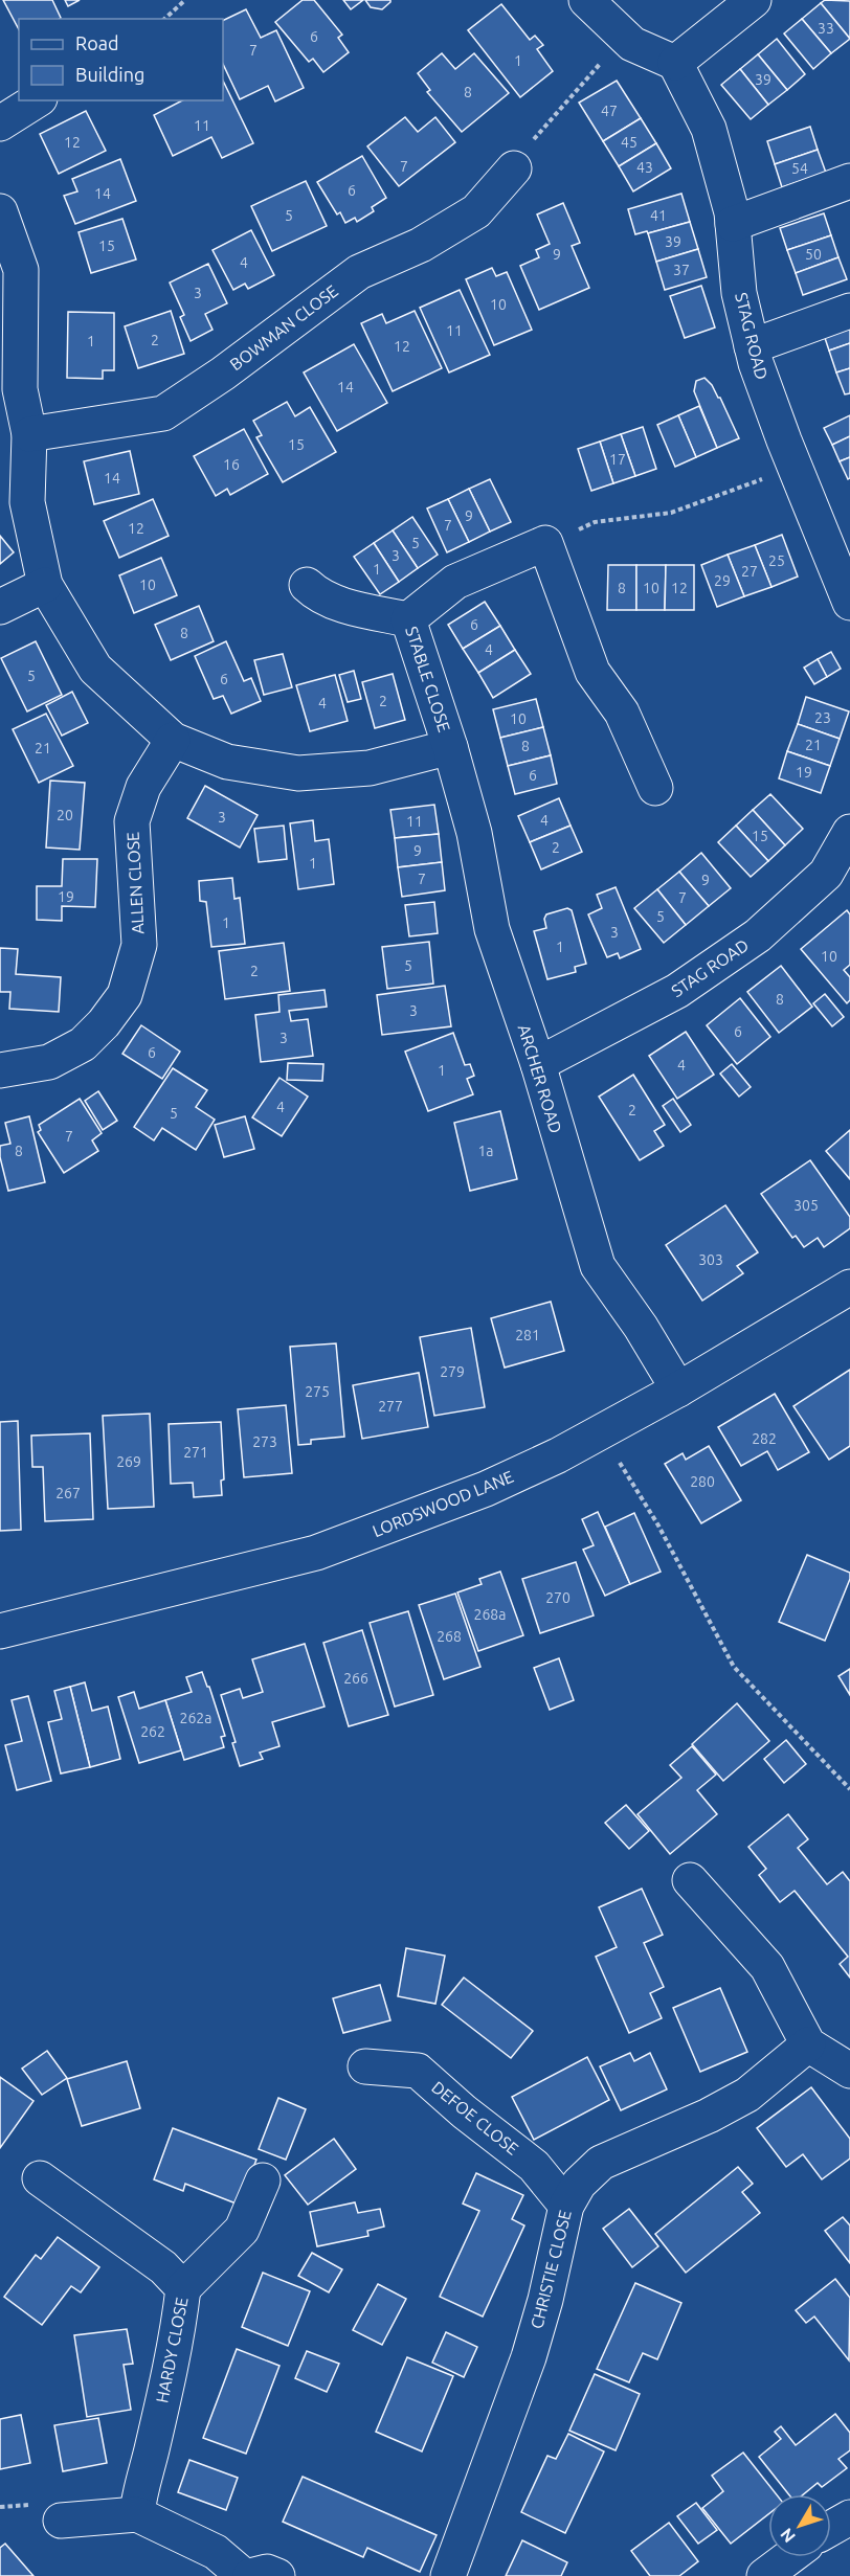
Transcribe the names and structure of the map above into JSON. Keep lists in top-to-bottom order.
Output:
{
  "streets": {
    "street": [
      "BOWMAN CLOSE",
      "STAG ROAD",
      "STABLE CLOSE",
      "ALLEN CLOSE",
      "ARCHER ROAD",
      "LORDSWOOD LANE",
      "DEFOE CLOSE",
      "CHRISTIE CLOSE",
      "HARDY CLOSE"
    ]
  },
  "crossings": [
    ["STAG ROAD", "ARCHER ROAD"],
    ["STABLE CLOSE", "ARCHER ROAD"],
    ["ARCHER ROAD", "LORDSWOOD LANE"],
    ["DEFOE CLOSE", "CHRISTIE CLOSE"]
  ],
  "house_numbers": [
    "33",
    "6",
    "7",
    "1",
    "39",
    "8",
    "47",
    "11",
    "12",
    "45",
    "7",
    "43",
    "54",
    "6",
    "14",
    "5",
    "41",
    "39",
    "15",
    "9",
    "50",
    "4",
    "37",
    "3",
    "10",
    "11",
    "2",
    "1",
    "12",
    "14",
    "15",
    "17",
    "16",
    "14",
    "9",
    "7",
    "12",
    "5",
    "3",
    "25",
    "1",
    "27",
    "29",
    "10",
    "8",
    "10",
    "12",
    "6",
    "8",
    "4",
    "5",
    "6",
    "2",
    "4",
    "23",
    "10",
    "21",
    "8",
    "21",
    "19",
    "6",
    "20",
    "3",
    "4",
    "11",
    "15",
    "2",
    "9",
    "1",
    "7",
    "9",
    "19",
    "7",
    "5",
    "1",
    "3",
    "1",
    "10",
    "5",
    "2",
    "8",
    "3",
    "6",
    "3",
    "6",
    "4",
    "1",
    "4",
    "2",
    "5",
    "7",
    "8",
    "1a",
    "305",
    "303",
    "281",
    "279",
    "275",
    "277",
    "282",
    "273",
    "271",
    "269",
    "280",
    "267",
    "270",
    "268a",
    "268",
    "266",
    "262a",
    "262"
  ],
  "legend": ["Road", "Building"],
  "north": "bottom left"
}
